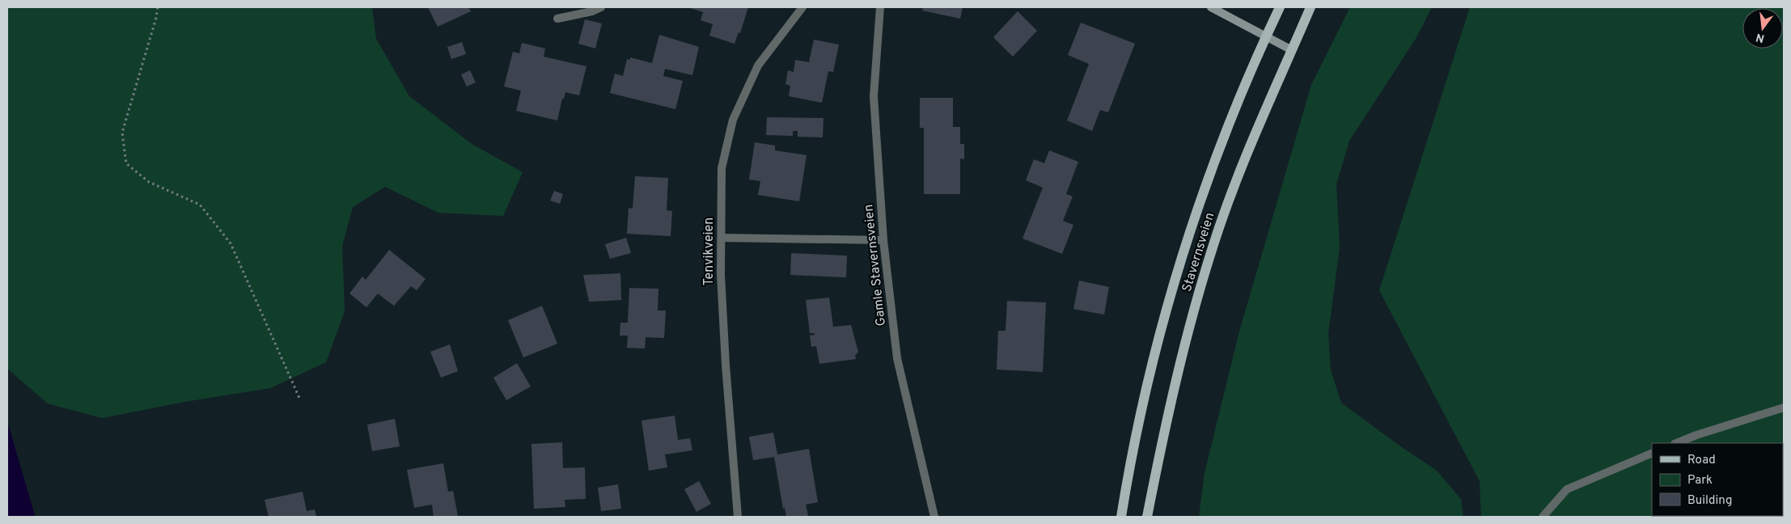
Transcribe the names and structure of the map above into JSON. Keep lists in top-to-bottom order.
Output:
{
  "streets": {
    "main road": ["Stavernsveien"],
    "street": ["Tenvikveien", "Gamle Stavernsveien"]
  },
  "legend": ["Road", "Park", "Building"],
  "north": "bottom"
}
